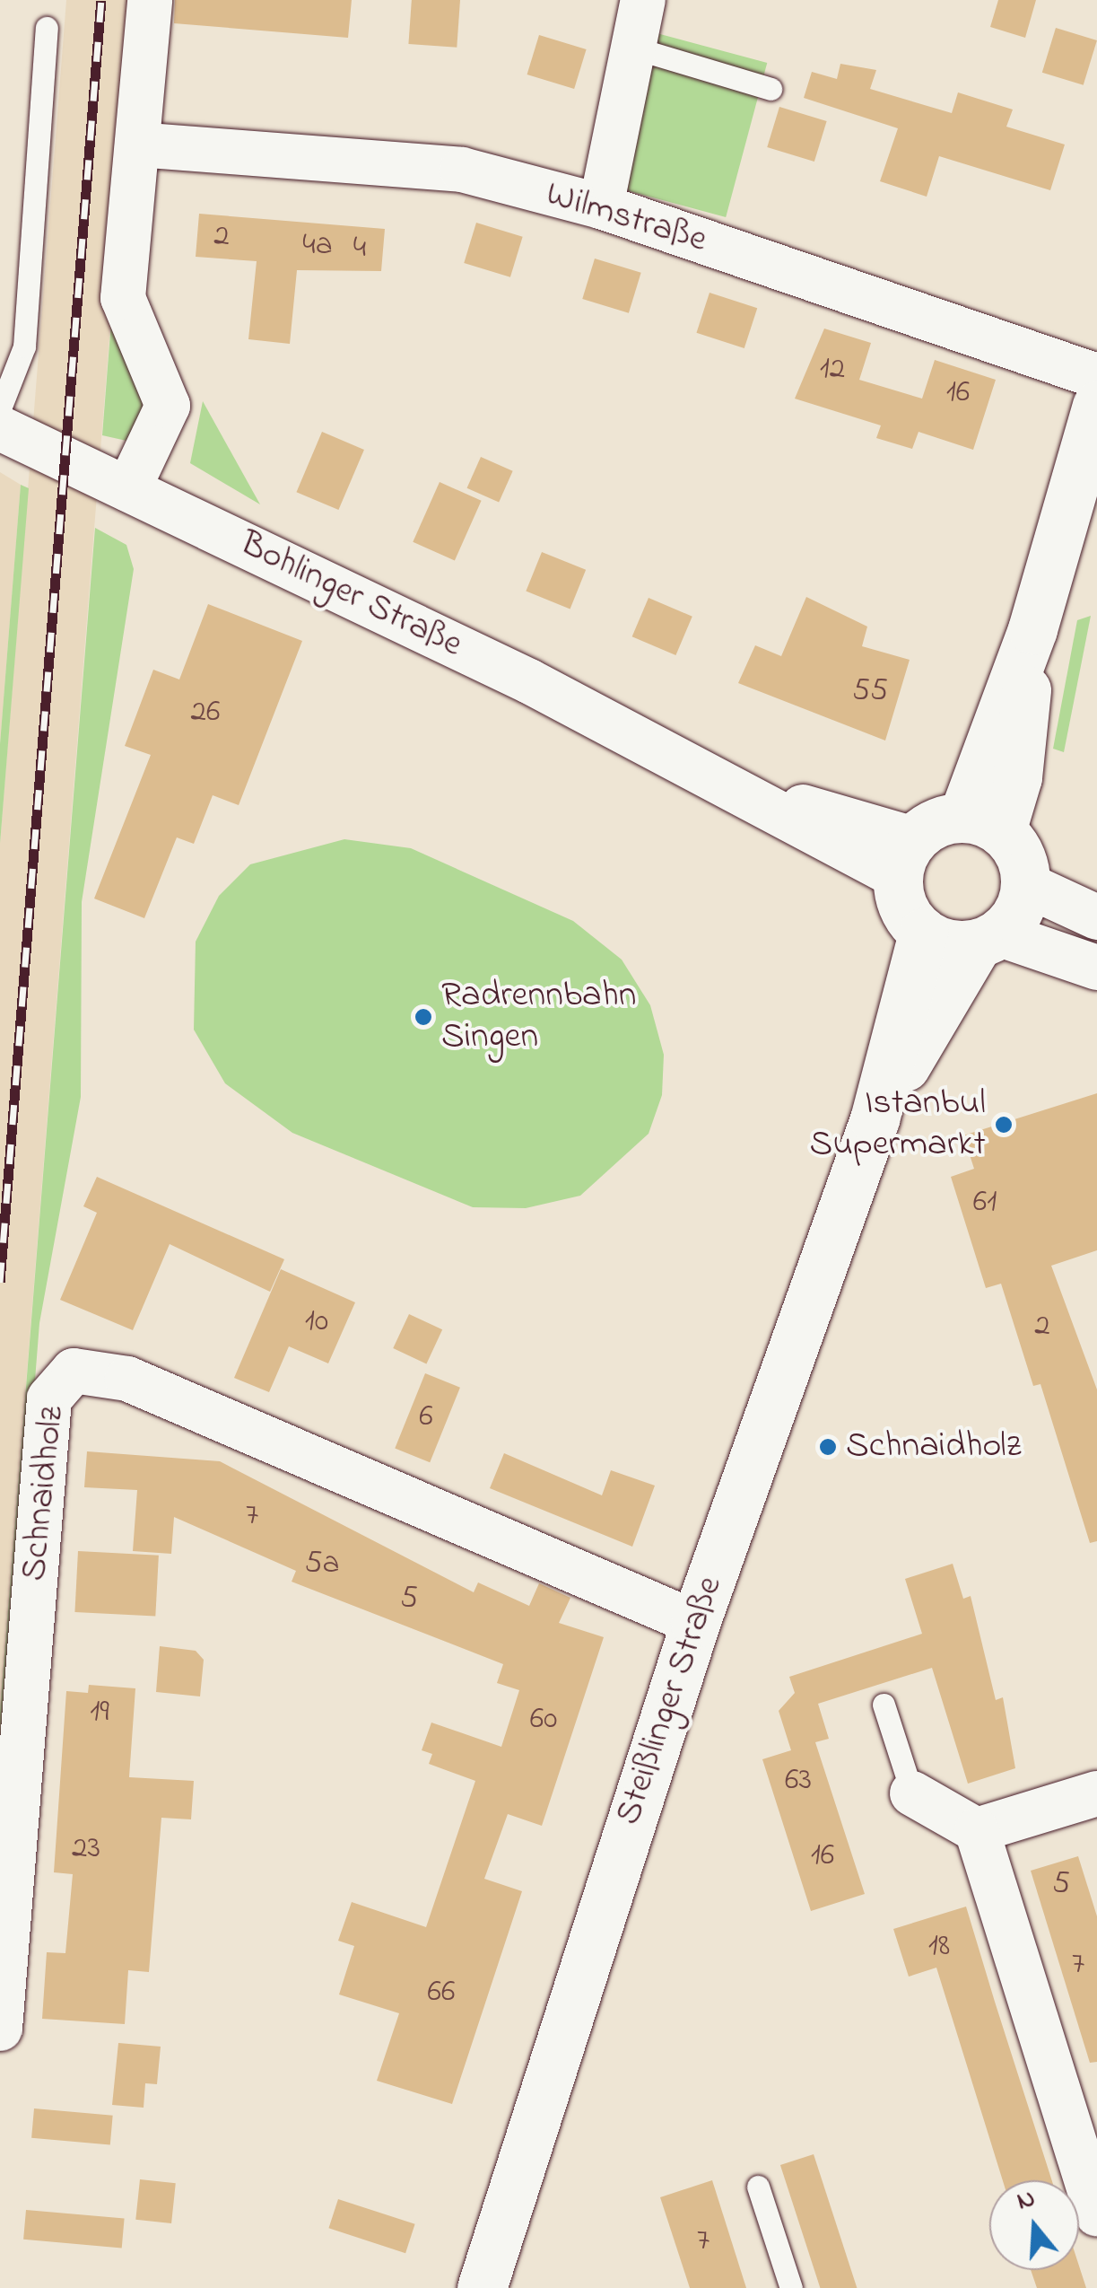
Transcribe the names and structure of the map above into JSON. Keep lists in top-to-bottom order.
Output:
{
  "streets": {
    "street": [
      "Wilmstraße",
      "Bohlinger Straße",
      "Schnaidholz",
      "Steißlinger Straße"
    ]
  },
  "crossings": [
    ["Bohlinger Straße", "Steißlinger Straße"],
    ["Schnaidholz", "Steißlinger Straße"]
  ],
  "places": ["Radrennbahn Singen", "Istanbul Supermarkt", "Schnaidholz"],
  "house_numbers": [
    "2",
    "4a",
    "4",
    "12",
    "16",
    "55",
    "26",
    "61",
    "10",
    "2",
    "6",
    "7",
    "5a",
    "5",
    "19",
    "60",
    "63",
    "23",
    "16",
    "5",
    "18",
    "7",
    "66",
    "7"
  ],
  "north": "top"
}
